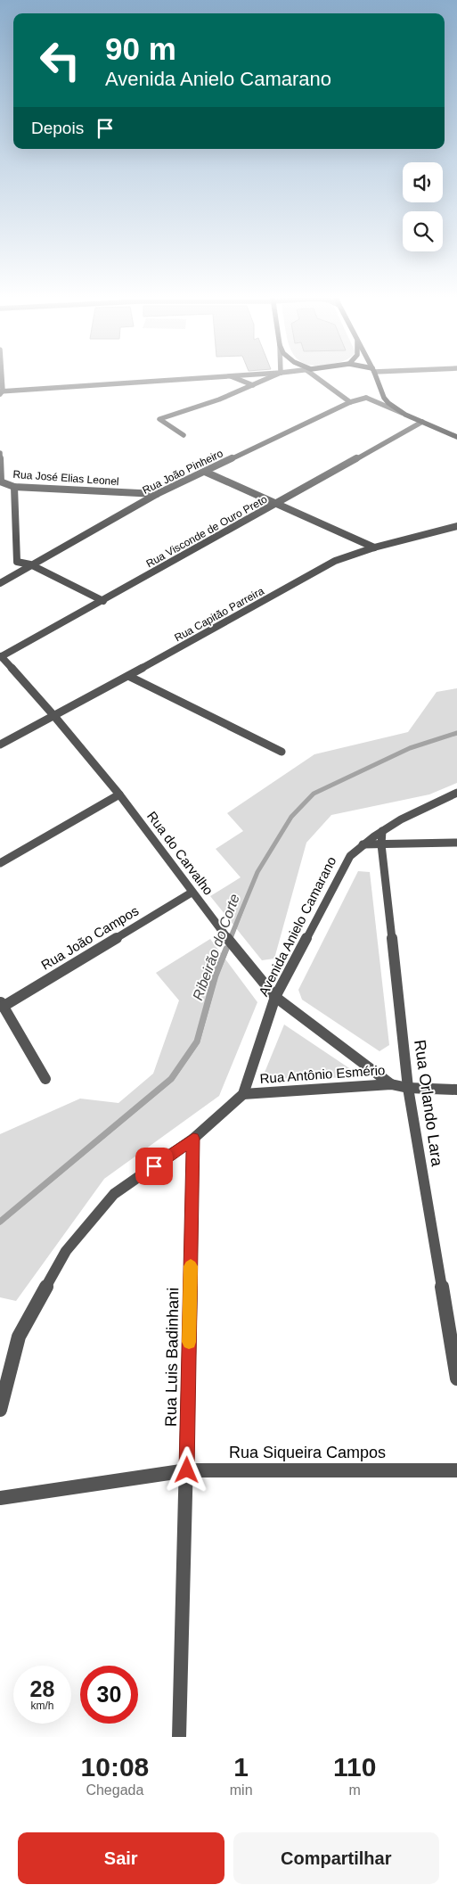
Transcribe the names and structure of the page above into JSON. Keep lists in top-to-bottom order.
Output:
{
  "streets": {
    "street": [
      "Rua João Pinheiro",
      "Rua José Elias Leonel",
      "Rua Visconde de Ouro Preto",
      "Rua Capitão Parreira",
      "Rua do Carvalho",
      "Avenida Anielo Camarano",
      "Rua João Campos",
      "Rua Antônio Esmério",
      "Rua Orlando Lara",
      "Rua Luis Badinhani",
      "Rua Siqueira Campos"
    ]
  },
  "crossings": [
    ["Rua João Pinheiro", "Rua José Elias Leonel"],
    ["Rua Visconde de Ouro Preto", "Rua do Carvalho"],
    ["Rua Capitão Parreira", "Rua do Carvalho"],
    ["Rua do Carvalho", "Avenida Anielo Camarano"],
    ["Rua do Carvalho", "Rua João Campos"],
    ["Rua do Carvalho", "Rua Antônio Esmério"],
    ["Avenida Anielo Camarano", "Rua Antônio Esmério"],
    ["Avenida Anielo Camarano", "Rua Orlando Lara"],
    ["Rua Antônio Esmério", "Rua Orlando Lara"],
    ["Rua Luis Badinhani", "Rua Siqueira Campos"]
  ],
  "water": ["Ribeirão do Corte"],
  "page": {
    "turn": ["90 m", "Avenida Anielo Camarano"],
    "then": "Depois",
    "speed": "28 km/h",
    "limit": "30",
    "eta": [
      "10:08",
      "Chegada",
      "1",
      "min",
      "110",
      "m"
    ],
    "buttons": ["Sair", "Compartilhar"]
  }
}
